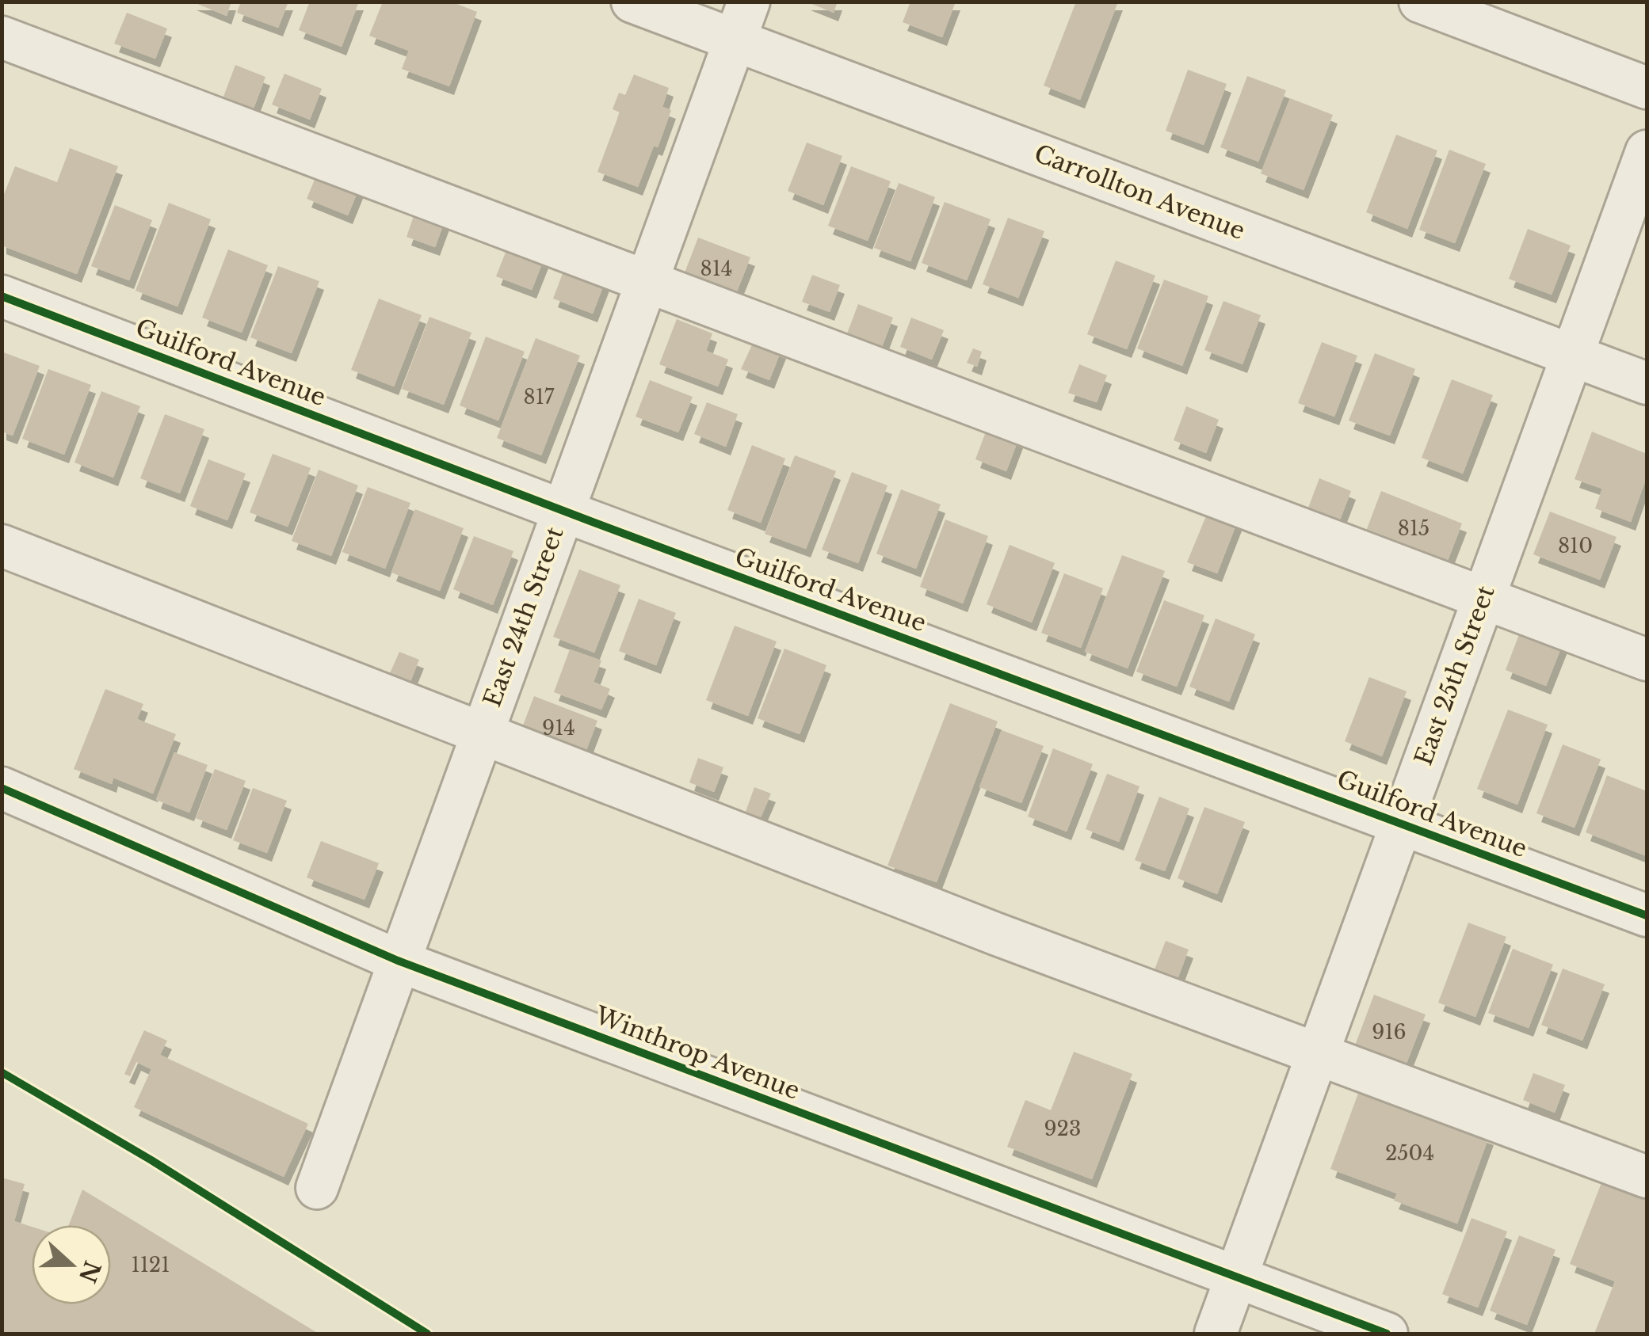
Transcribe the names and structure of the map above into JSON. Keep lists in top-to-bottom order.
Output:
{
  "streets": {
    "street": [
      "Carrollton Avenue",
      "Guilford Avenue",
      "East 24th Street",
      "East 25th Street",
      "Winthrop Avenue"
    ]
  },
  "crossings": [
    ["Carrollton Avenue", "East 24th Street"],
    ["Carrollton Avenue", "East 25th Street"],
    ["Guilford Avenue", "East 24th Street"],
    ["Guilford Avenue", "East 25th Street"],
    ["East 24th Street", "Winthrop Avenue"],
    ["East 25th Street", "Winthrop Avenue"]
  ],
  "house_numbers": [
    "814",
    "817",
    "815",
    "810",
    "914",
    "916",
    "923",
    "2504",
    "1121"
  ],
  "north": "right"
}
